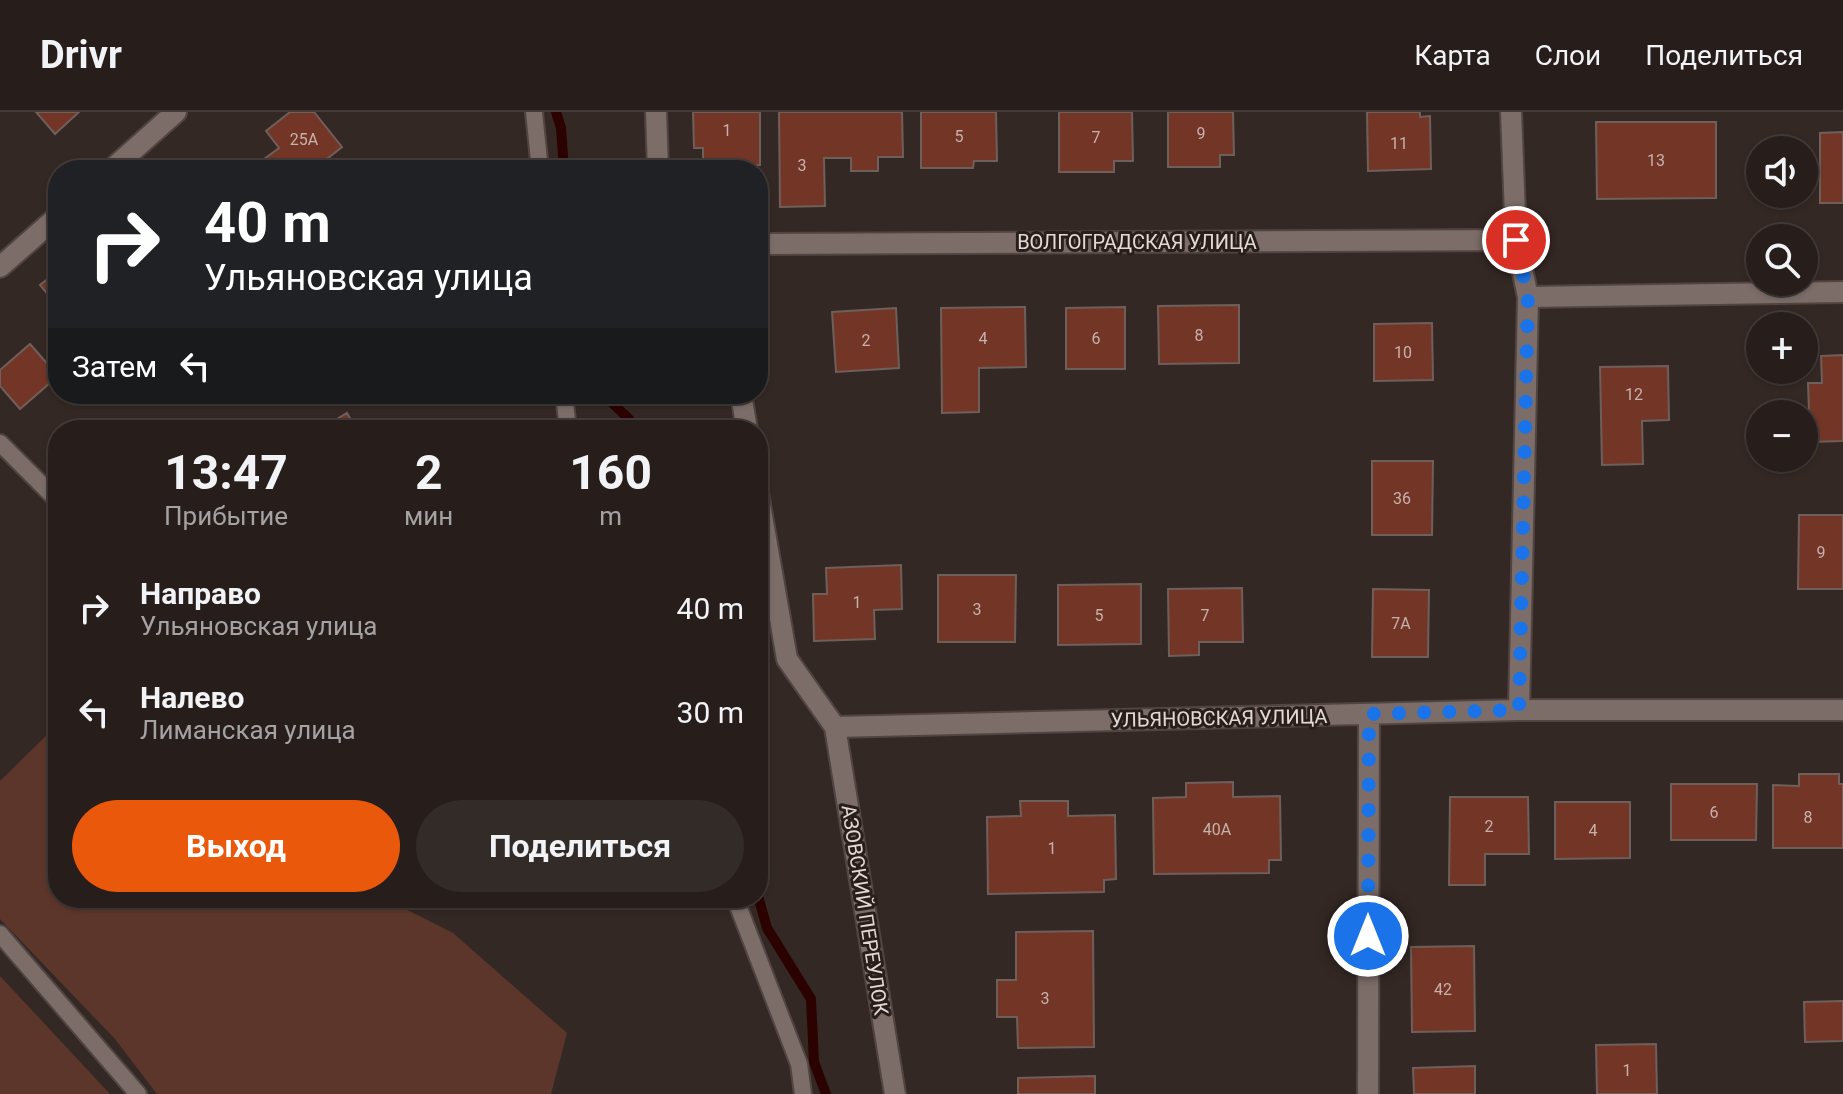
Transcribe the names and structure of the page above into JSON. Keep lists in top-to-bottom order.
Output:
{
  "streets": {
    "street": ["ВОЛГОГРАДСКАЯ УЛИЦА", "УЛЬЯНОВСКАЯ УЛИЦА", "АЗОВСКИЙ ПЕРЕУЛОК"]
  },
  "crossings": [
    ["УЛЬЯНОВСКАЯ УЛИЦА", "АЗОВСКИЙ ПЕРЕУЛОК"]
  ],
  "house_numbers": [
    "1",
    "9",
    "5",
    "7",
    "25А",
    "11",
    "13",
    "3",
    "8",
    "4",
    "6",
    "2",
    "10",
    "12",
    "36",
    "9",
    "1",
    "3",
    "5",
    "7",
    "7А",
    "6",
    "8",
    "2",
    "40А",
    "4",
    "1",
    "42",
    "3",
    "1"
  ],
  "page": {
    "header": "Drivr",
    "nav": ["Карта", "Слои", "Поделиться"],
    "map_buttons": ["+", "−"],
    "turn": ["40 m", "Ульяновская улица"],
    "then": "Затем",
    "eta": [
      "13:47",
      "Прибытие",
      "2",
      "мин",
      "160",
      "m"
    ],
    "list": [
      {
        "name": "Направо",
        "note": "Ульяновская улица",
        "value": "40 m"
      },
      {
        "name": "Налево",
        "note": "Лиманская улица",
        "value": "30 m"
      }
    ],
    "buttons": ["Выход", "Поделиться"]
  }
}
